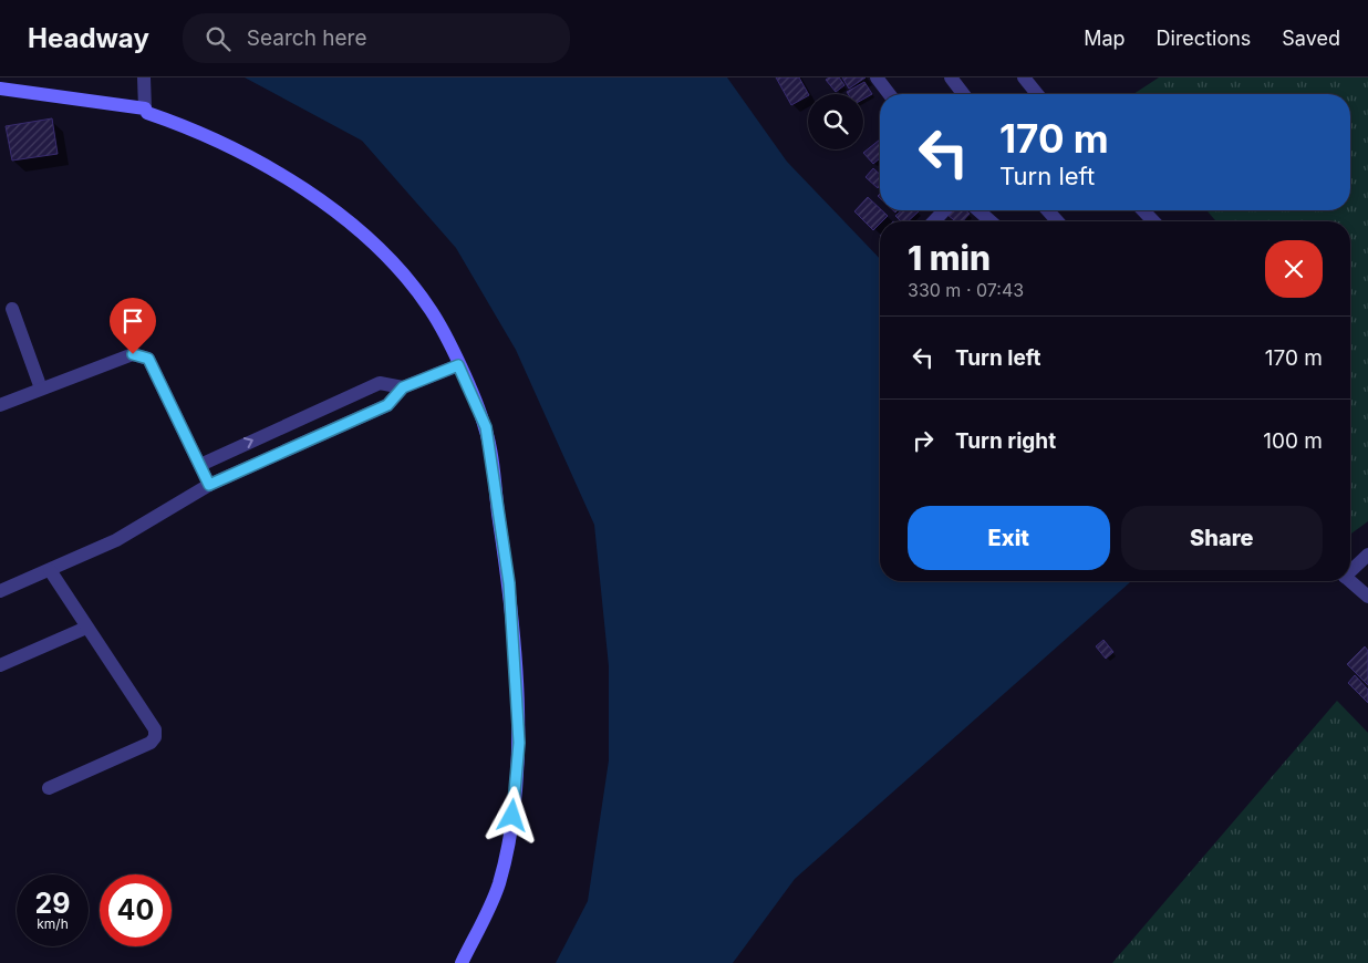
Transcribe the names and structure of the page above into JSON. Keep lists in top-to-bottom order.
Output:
{
  "page": {
    "header": "Headway",
    "search": "Search here",
    "nav": ["Map", "Directions", "Saved"],
    "turn": ["170 m", "Turn left"],
    "heading": ["1 min", "330 m · 07:43"],
    "list": [
      {
        "name": "Turn left",
        "value": "170 m"
      },
      {
        "name": "Turn right",
        "value": "100 m"
      }
    ],
    "buttons": ["Exit", "Share"],
    "speed": "29 km/h",
    "limit": "40"
  }
}
